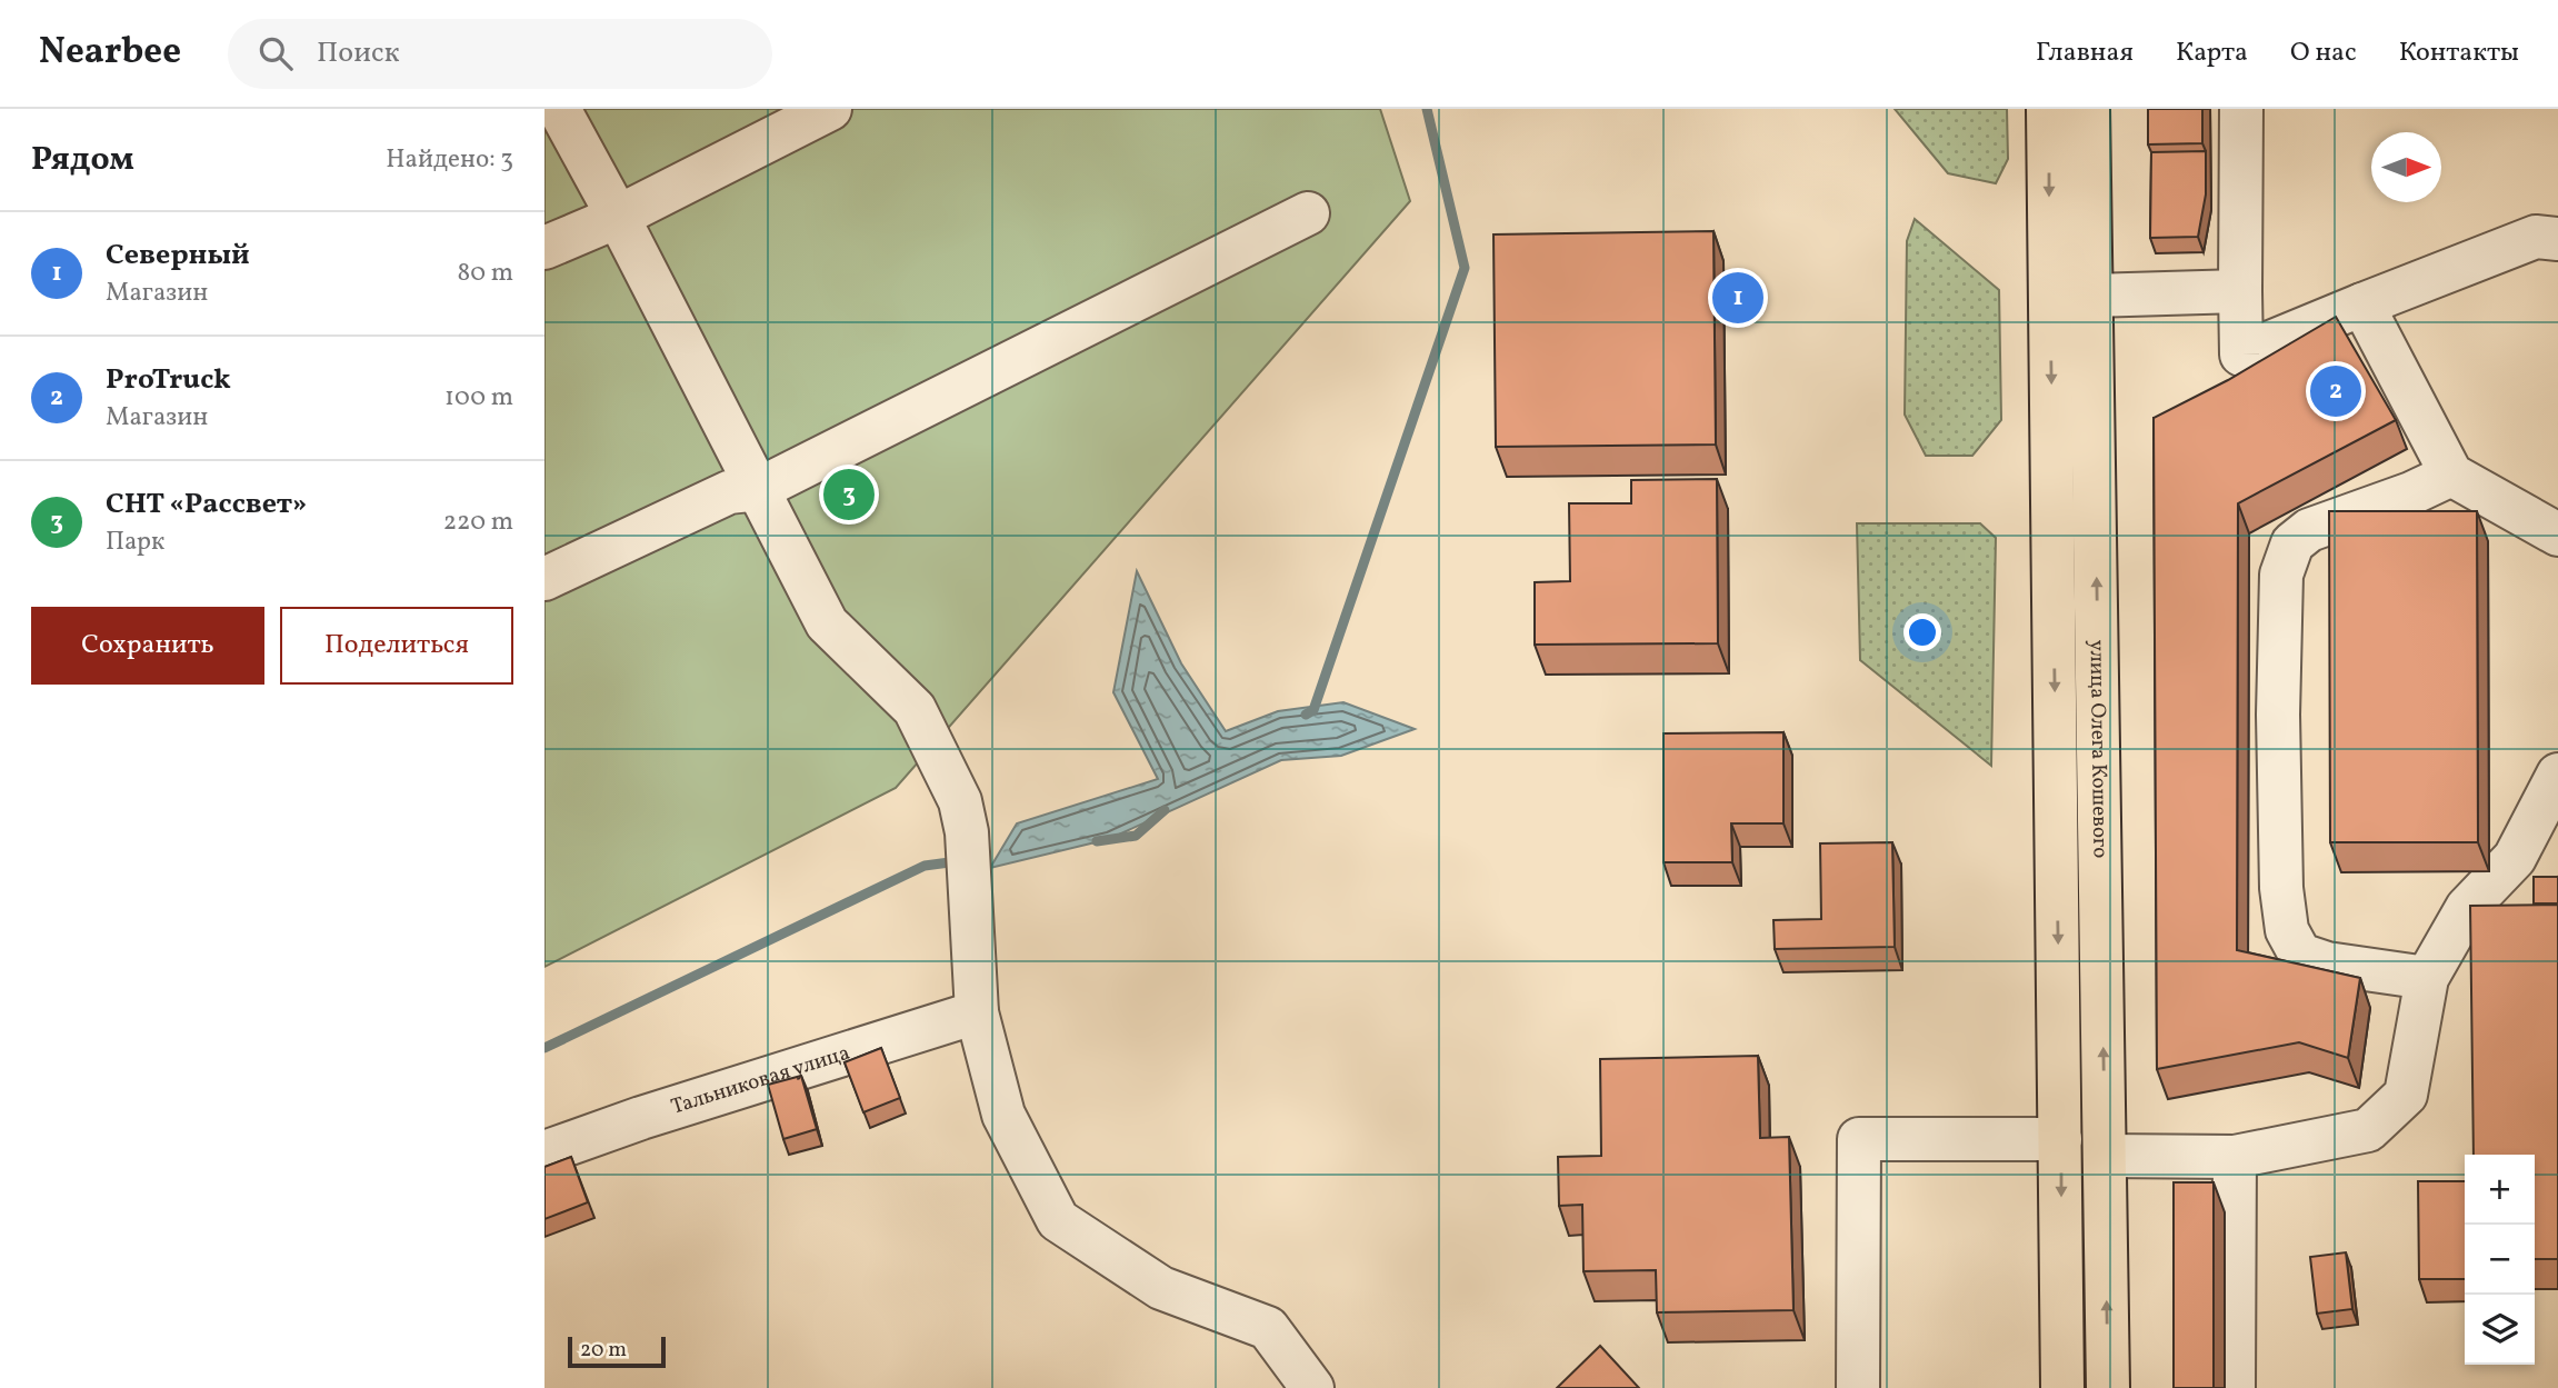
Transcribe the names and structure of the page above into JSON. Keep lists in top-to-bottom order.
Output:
{
  "streets": {
    "main road": ["улица Олега Кошевого"],
    "street": ["Тальниковая улица"]
  },
  "scale_bar": "20 m",
  "north": "right",
  "page": {
    "header": "Nearbee",
    "search": "Поиск",
    "nav": [
      "Главная",
      "Карта",
      "О нас",
      "Контакты"
    ],
    "heading": ["Рядом", "Найдено: 3"],
    "list": [
      {
        "mark": "1",
        "name": "Северный",
        "note": "Магазин",
        "value": "80 m"
      },
      {
        "mark": "2",
        "name": "ProTruck",
        "note": "Магазин",
        "value": "100 m"
      },
      {
        "mark": "3",
        "name": "СНТ «Рассвет»",
        "note": "Парк",
        "value": "220 m"
      }
    ],
    "pins": ["1", "2", "3"],
    "buttons": ["Сохранить", "Поделиться"],
    "map_buttons": ["+", "−"],
    "scale": "20 m"
  }
}
